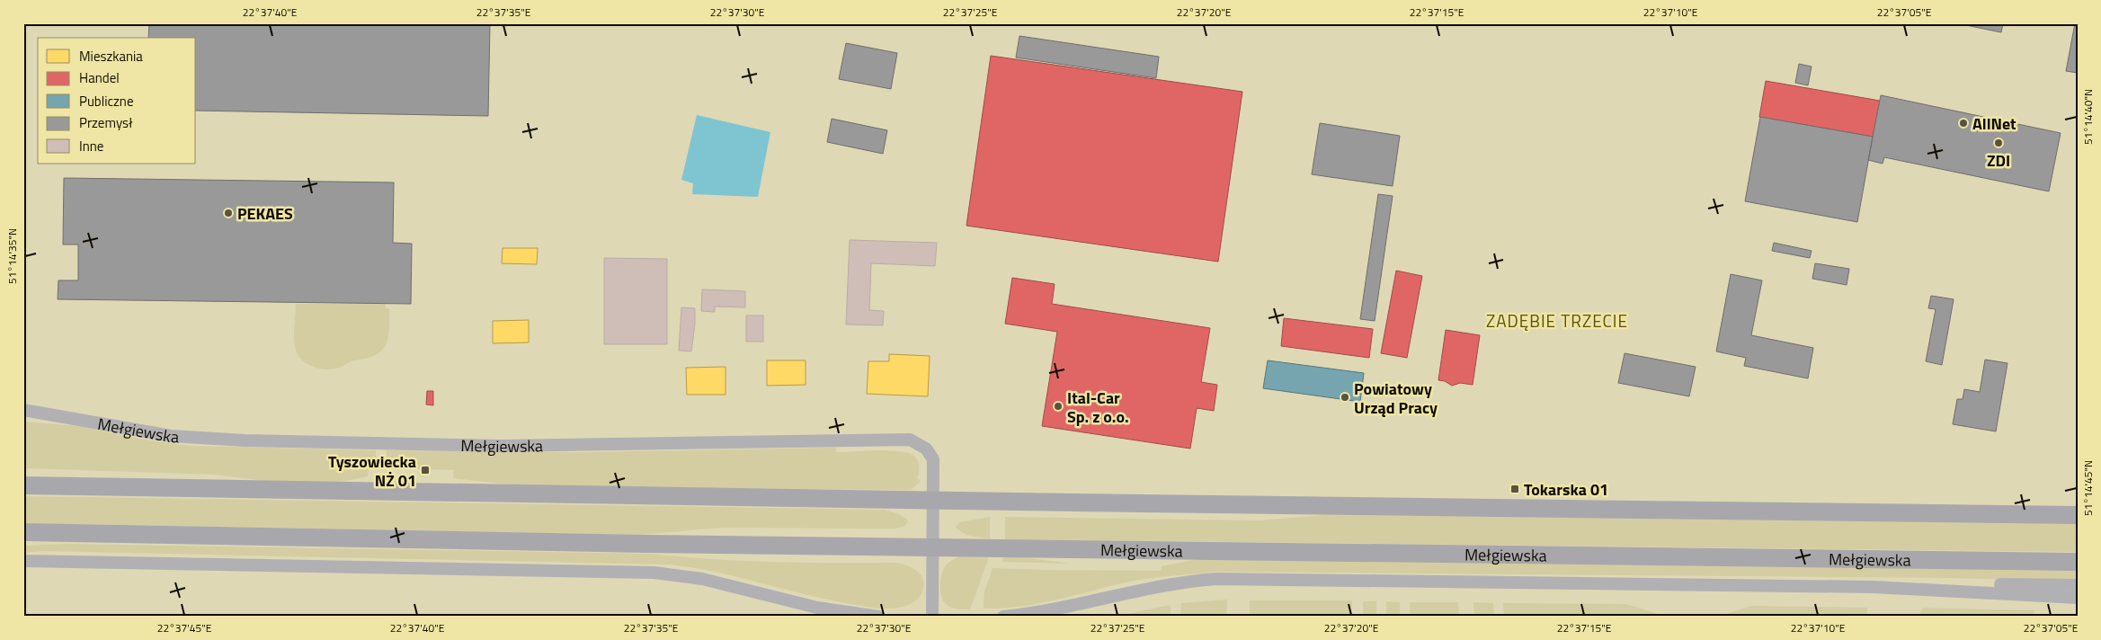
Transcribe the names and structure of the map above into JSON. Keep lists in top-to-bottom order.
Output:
{
  "streets": {
    "main road": ["Mełgiewska"]
  },
  "districts": ["ZADĘBIE TRZECIE"],
  "places": {
    "other": [
      "AllNet",
      "ZDI",
      "PEKAES",
      "Powiatowy Urząd Pracy",
      "Ital-Car Sp. z o.o."
    ],
    "transit": ["Tyszowiecka NŻ 01", "Tokarska 01"]
  },
  "legend": [
    "Mieszkania",
    "Handel",
    "Publiczne",
    "Przemysł",
    "Inne"
  ],
  "coordinates": [
    "22°37'40\"E",
    "22°37'35\"E",
    "22°37'30\"E",
    "22°37'25\"E",
    "22°37'20\"E",
    "22°37'15\"E",
    "22°37'10\"E",
    "22°37'05\"E",
    "51°14'40\"N",
    "51°14'35\"N",
    "51°14'45\"N",
    "22°37'45\"E"
  ]
}
